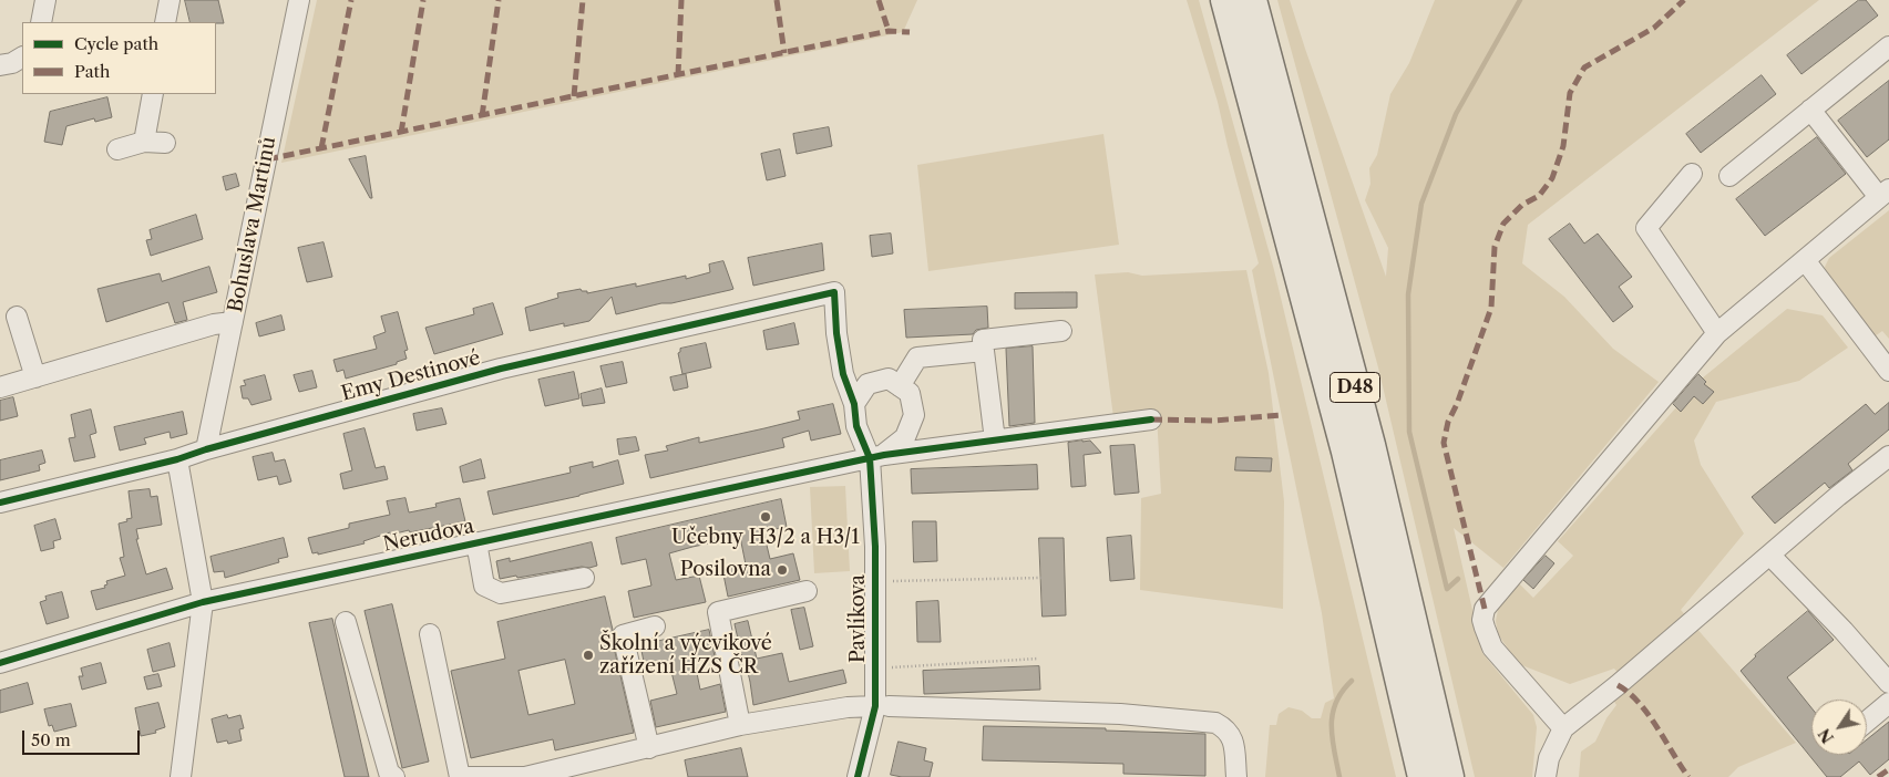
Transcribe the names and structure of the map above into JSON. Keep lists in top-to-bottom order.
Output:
{
  "streets": {
    "highway": ["D48"],
    "street": [
      "Bohuslava Martinů",
      "Emy Destinové",
      "Nerudova",
      "Pavlíkova"
    ]
  },
  "crossings": [
    ["Bohuslava Martinů", "Emy Destinové"],
    ["Emy Destinové", "Pavlíkova"],
    ["Nerudova", "Pavlíkova"]
  ],
  "places": ["Učebny H3/2 a H3/1", "Posilovna", "Školní a výcvikové zařízení HZS ČR"],
  "legend": ["Cycle path", "Path"],
  "scale_bar": "50 m",
  "north": "bottom left"
}
